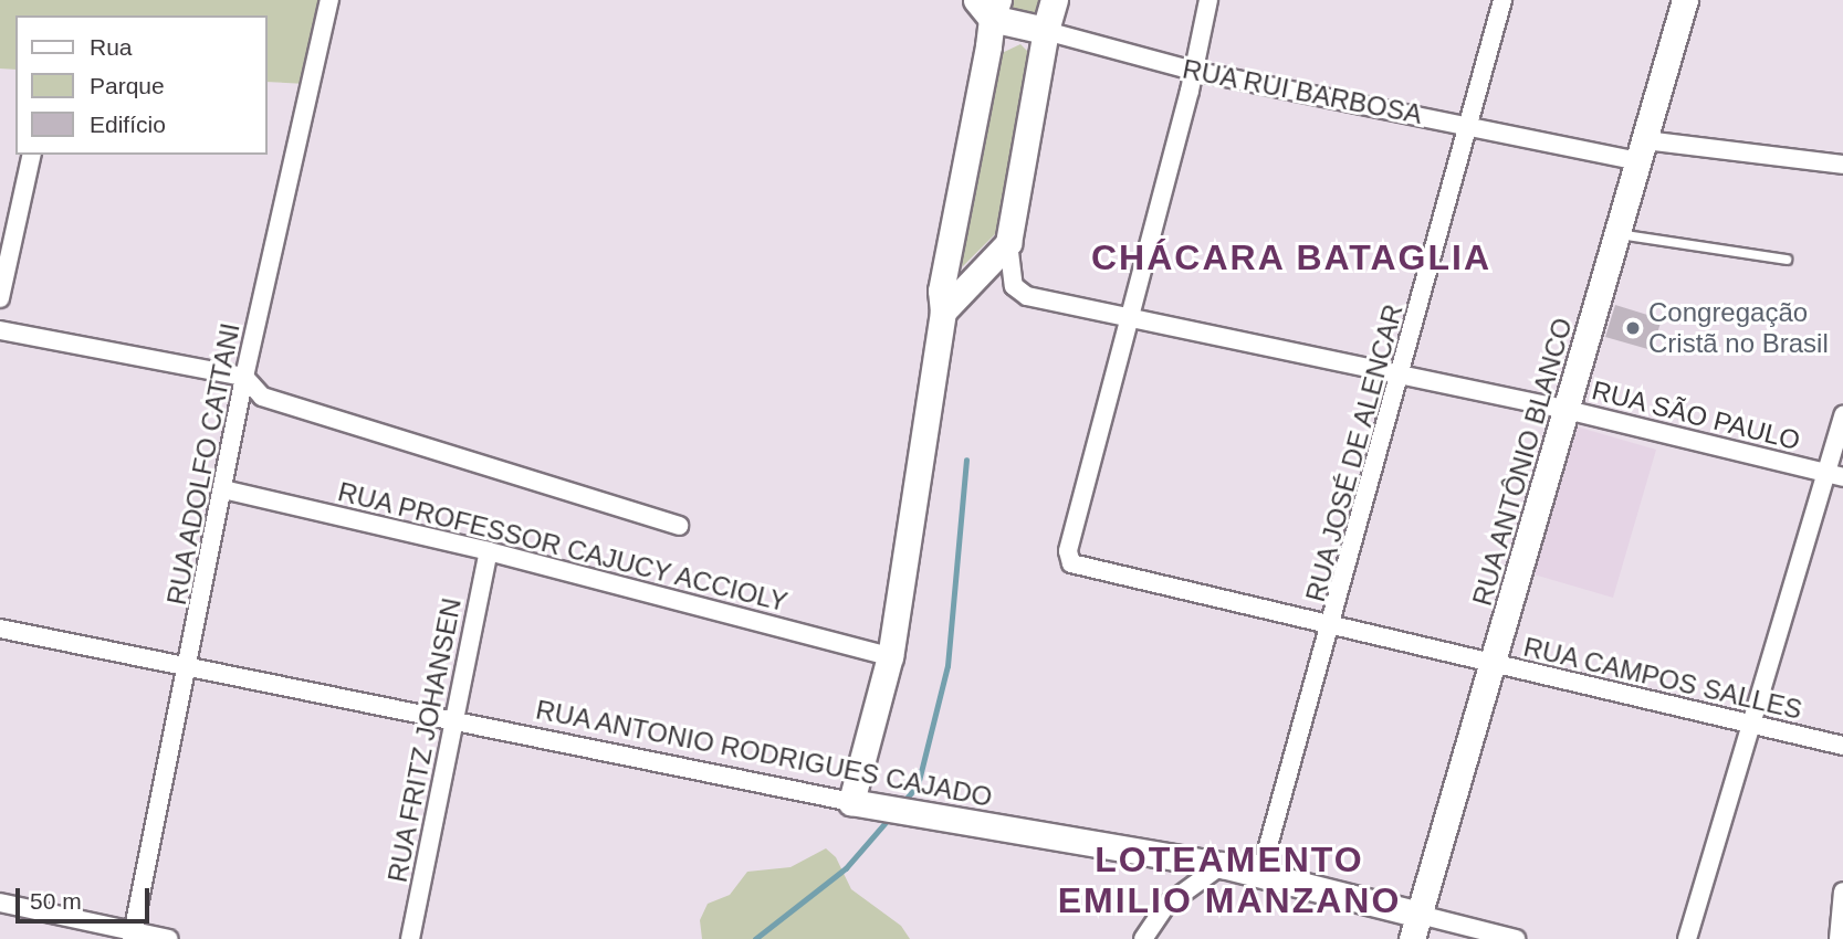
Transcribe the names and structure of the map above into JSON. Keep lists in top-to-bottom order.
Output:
{
  "streets": {
    "main road": ["RUA RUI BARBOSA"],
    "street": [
      "RUA SÃO PAULO",
      "RUA JOSÉ DE ALENCAR",
      "RUA ANTÔNIO BLANCO",
      "RUA ADOLFO CATTANI",
      "RUA PROFESSOR CAJUCY ACCIOLY",
      "RUA CAMPOS SALLES",
      "RUA FRITZ JOHANSEN",
      "RUA ANTONIO RODRIGUES CAJADO"
    ]
  },
  "crossings": [
    ["RUA RUI BARBOSA", "RUA JOSÉ DE ALENCAR"],
    ["RUA RUI BARBOSA", "RUA ANTÔNIO BLANCO"],
    ["RUA SÃO PAULO", "RUA JOSÉ DE ALENCAR"],
    ["RUA SÃO PAULO", "RUA ANTÔNIO BLANCO"],
    ["RUA SÃO PAULO", "RUA CAMPOS SALLES"],
    ["RUA JOSÉ DE ALENCAR", "RUA CAMPOS SALLES"],
    ["RUA JOSÉ DE ALENCAR", "RUA ANTONIO RODRIGUES CAJADO"],
    ["RUA ANTÔNIO BLANCO", "RUA CAMPOS SALLES"],
    ["RUA ANTÔNIO BLANCO", "RUA ANTONIO RODRIGUES CAJADO"],
    ["RUA ADOLFO CATTANI", "RUA PROFESSOR CAJUCY ACCIOLY"],
    ["RUA ADOLFO CATTANI", "RUA ANTONIO RODRIGUES CAJADO"],
    ["RUA PROFESSOR CAJUCY ACCIOLY", "RUA FRITZ JOHANSEN"],
    ["RUA FRITZ JOHANSEN", "RUA ANTONIO RODRIGUES CAJADO"]
  ],
  "districts": ["CHÁCARA BATAGLIA", "LOTEAMENTO EMILIO MANZANO"],
  "places": ["Congregação Cristã no Brasil"],
  "legend": ["Rua", "Parque", "Edifício"],
  "scale_bar": "50 m"
}
